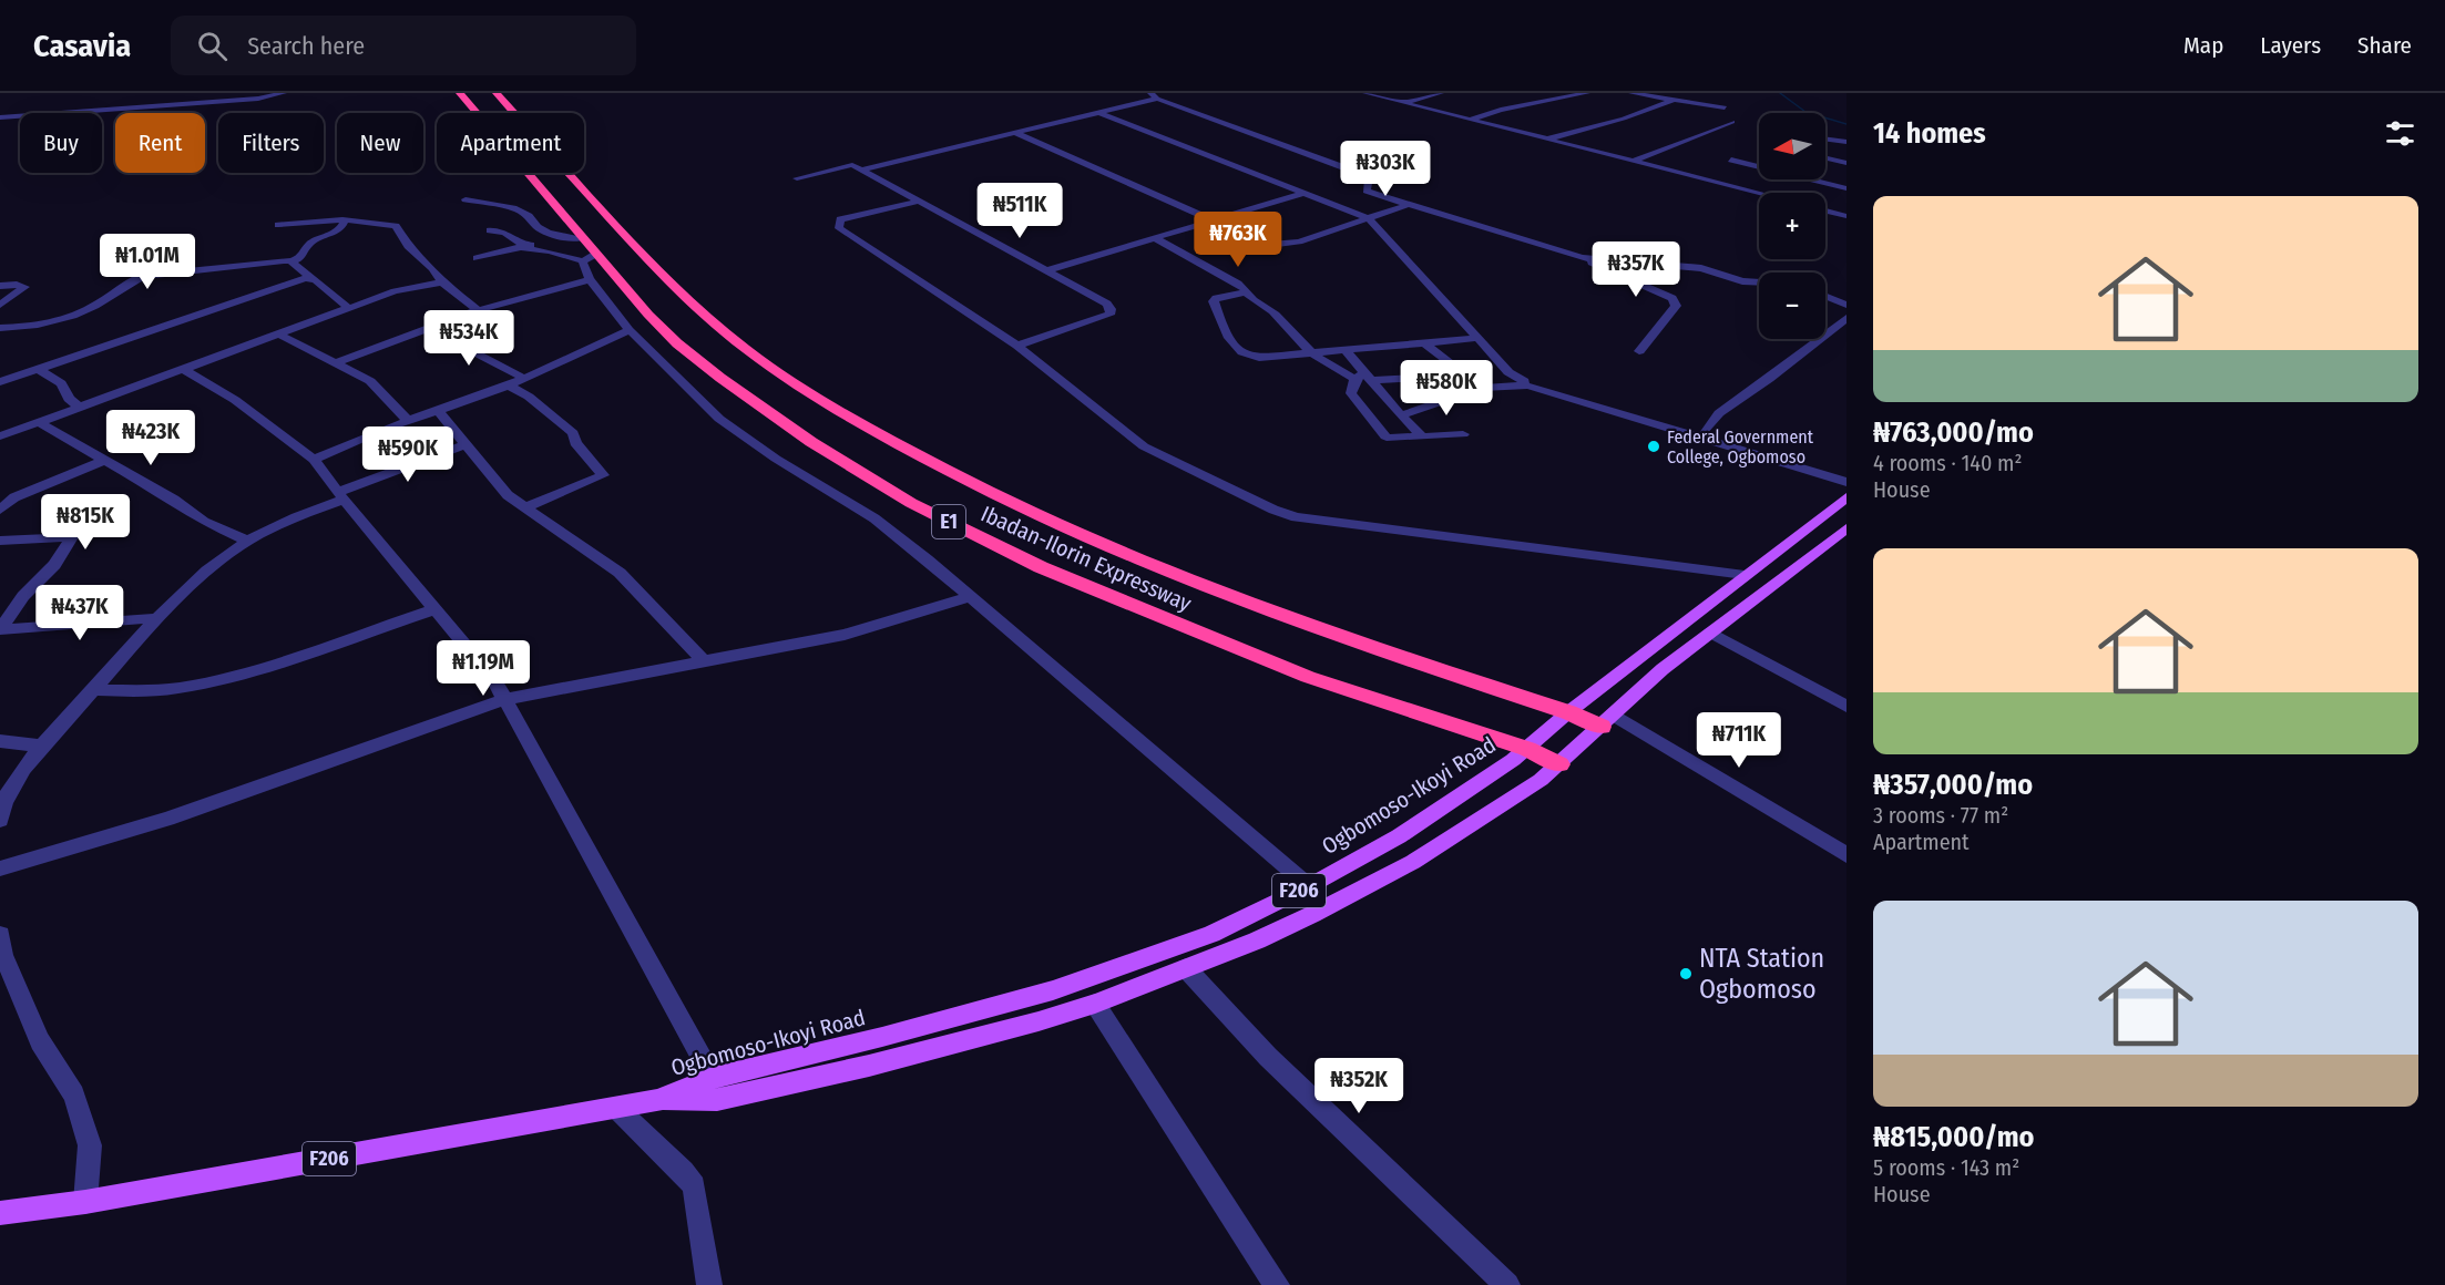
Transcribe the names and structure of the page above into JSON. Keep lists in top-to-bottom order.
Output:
{
  "streets": {
    "highway": ["E1", "Ibadan-Ilorin Expressway"],
    "main road": ["Ogbomoso-Ikoyi Road", "F206"]
  },
  "crossings": [
    ["Ibadan-Ilorin Expressway", "Ogbomoso-Ikoyi Road"],
    ["Ogbomoso-Ikoyi Road", "F206"]
  ],
  "places": ["Federal Government College, Ogbomoso", "NTA Station Ogbomoso"],
  "north": "left",
  "page": {
    "header": "Casavia",
    "search": "Search here",
    "nav": ["Map", "Layers", "Share"],
    "heading": "14 homes",
    "map_buttons": ["+", "−"],
    "chip": [
      "Buy",
      "Rent",
      "Filters",
      "New",
      "Apartment"
    ],
    "price": [
      "₦303K",
      "₦511K",
      "₦763K",
      "₦1.01M",
      "₦357K",
      "₦534K",
      "₦580K",
      "₦423K",
      "₦590K",
      "₦815K",
      "₦437K",
      "₦1.19M",
      "₦711K",
      "₦352K"
    ],
    "list": [
      {
        "name": "₦763,000/mo",
        "note": "4 rooms · 140 m² · House"
      },
      {
        "name": "₦357,000/mo",
        "note": "3 rooms · 77 m² · Apartment"
      },
      {
        "name": "₦815,000/mo",
        "note": "5 rooms · 143 m² · House"
      }
    ]
  }
}
